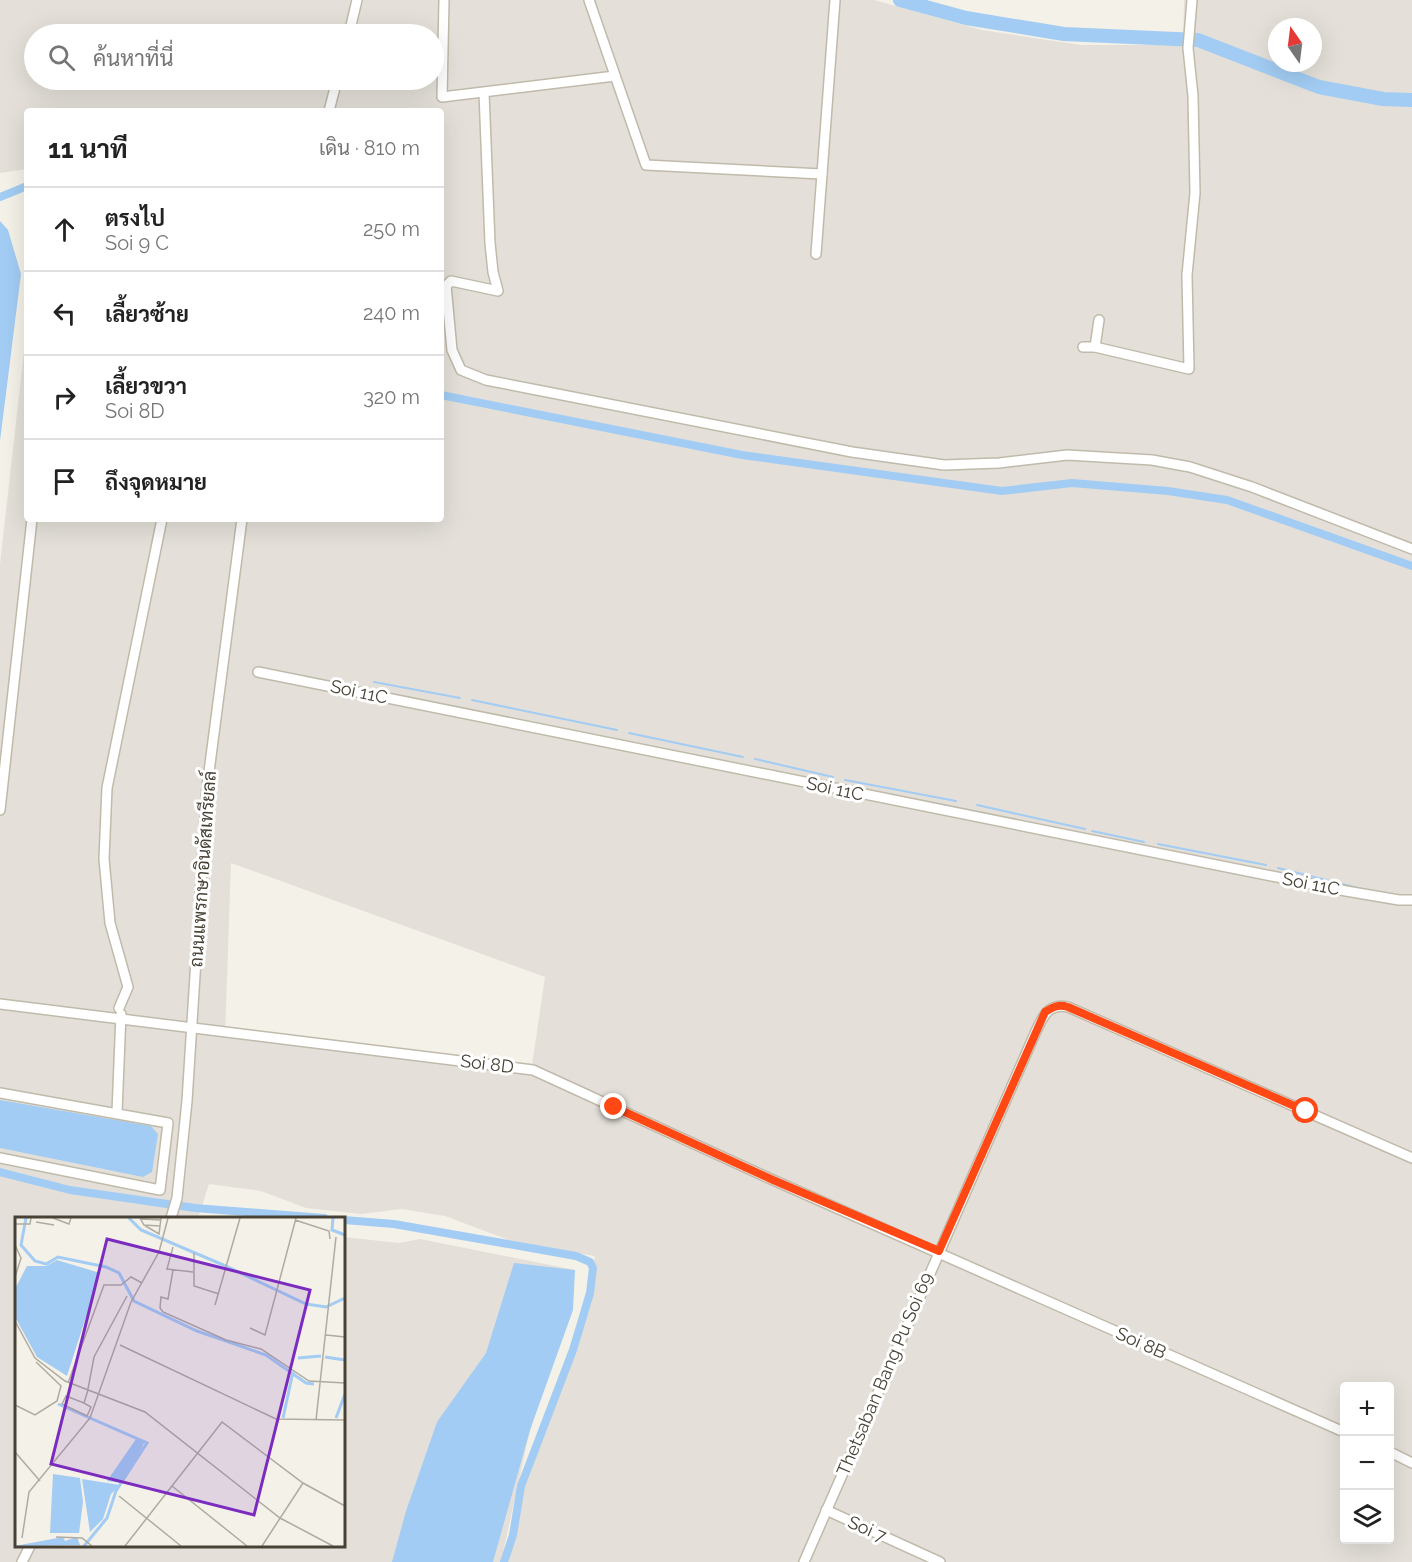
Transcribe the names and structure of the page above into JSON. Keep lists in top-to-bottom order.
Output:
{
  "streets": {
    "street": [
      "Soi 11C",
      "ถนนแพรกษาอินดัสเทรียลล์",
      "Soi 8D",
      "Soi 8B",
      "Thetsaban Bang Pu Soi 69",
      "Soi 7"
    ]
  },
  "crossings": [
    ["ถนนแพรกษาอินดัสเทรียลล์", "Soi 8D"],
    ["Soi 8D", "Soi 8B"],
    ["Soi 8D", "Thetsaban Bang Pu Soi 69"],
    ["Soi 8B", "Thetsaban Bang Pu Soi 69"],
    ["Thetsaban Bang Pu Soi 69", "Soi 7"]
  ],
  "north": "top",
  "page": {
    "search": "ค้นหาที่นี่",
    "heading": ["11 นาที", "เดิน · 810 m"],
    "list": [
      ["ตรงไป", "Soi 9 C", "250 m"],
      ["เลี้ยวซ้าย", "240 m"],
      ["เลี้ยวขวา", "Soi 8D", "320 m"],
      "ถึงจุดหมาย"
    ],
    "map_buttons": ["+", "−"]
  }
}
